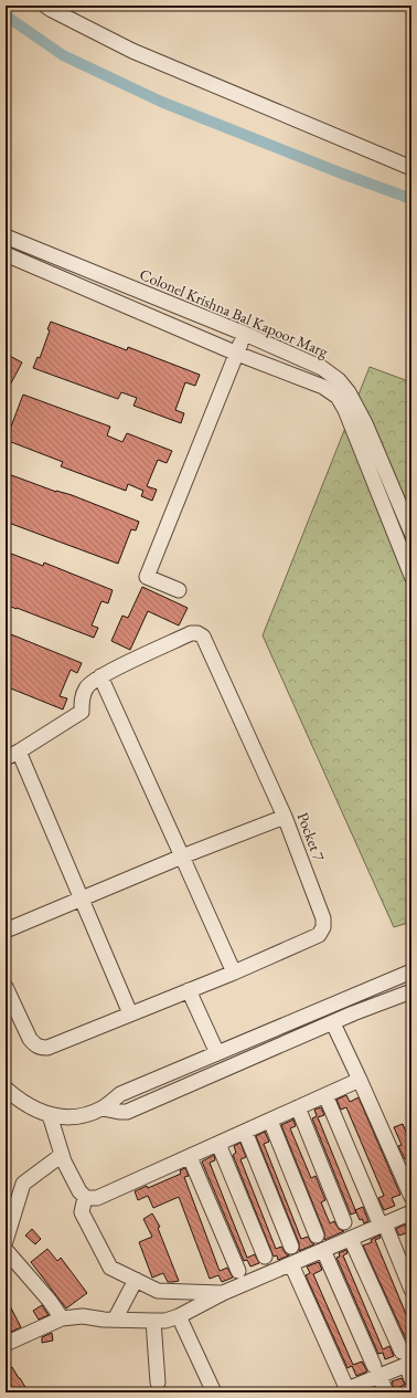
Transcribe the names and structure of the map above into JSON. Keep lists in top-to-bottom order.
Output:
{
  "streets": {
    "street": ["Colonel Krishna Bal Kapoor Marg", "Pocket 7"]
  }
}
